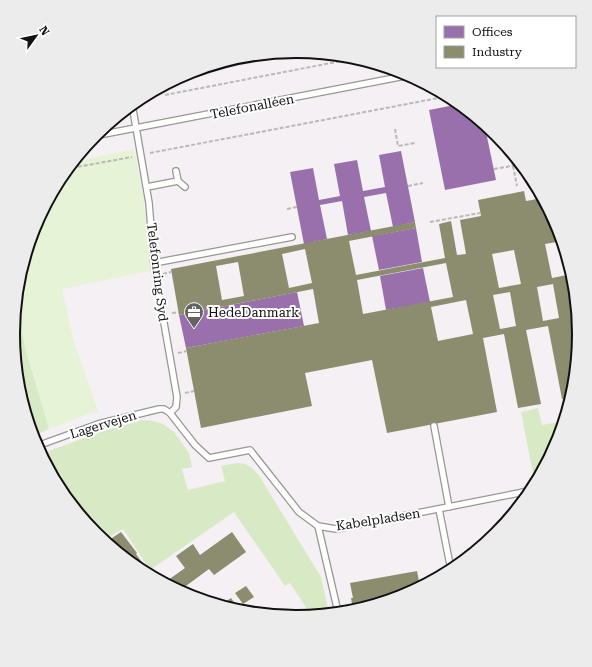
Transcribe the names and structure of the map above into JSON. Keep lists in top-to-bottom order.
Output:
{
  "streets": {
    "lane": [
      "Telefonalléen",
      "Telefonring Syd",
      "Lagervejen",
      "Kabelpladsen"
    ]
  },
  "crossings": [
    ["Telefonalléen", "Telefonring Syd"],
    ["Telefonring Syd", "Lagervejen"],
    ["Telefonring Syd", "Kabelpladsen"],
    ["Lagervejen", "Kabelpladsen"]
  ],
  "places": {
    "office": ["HedeDanmark"]
  },
  "legend": ["Offices", "Industry"],
  "north": "top right"
}
